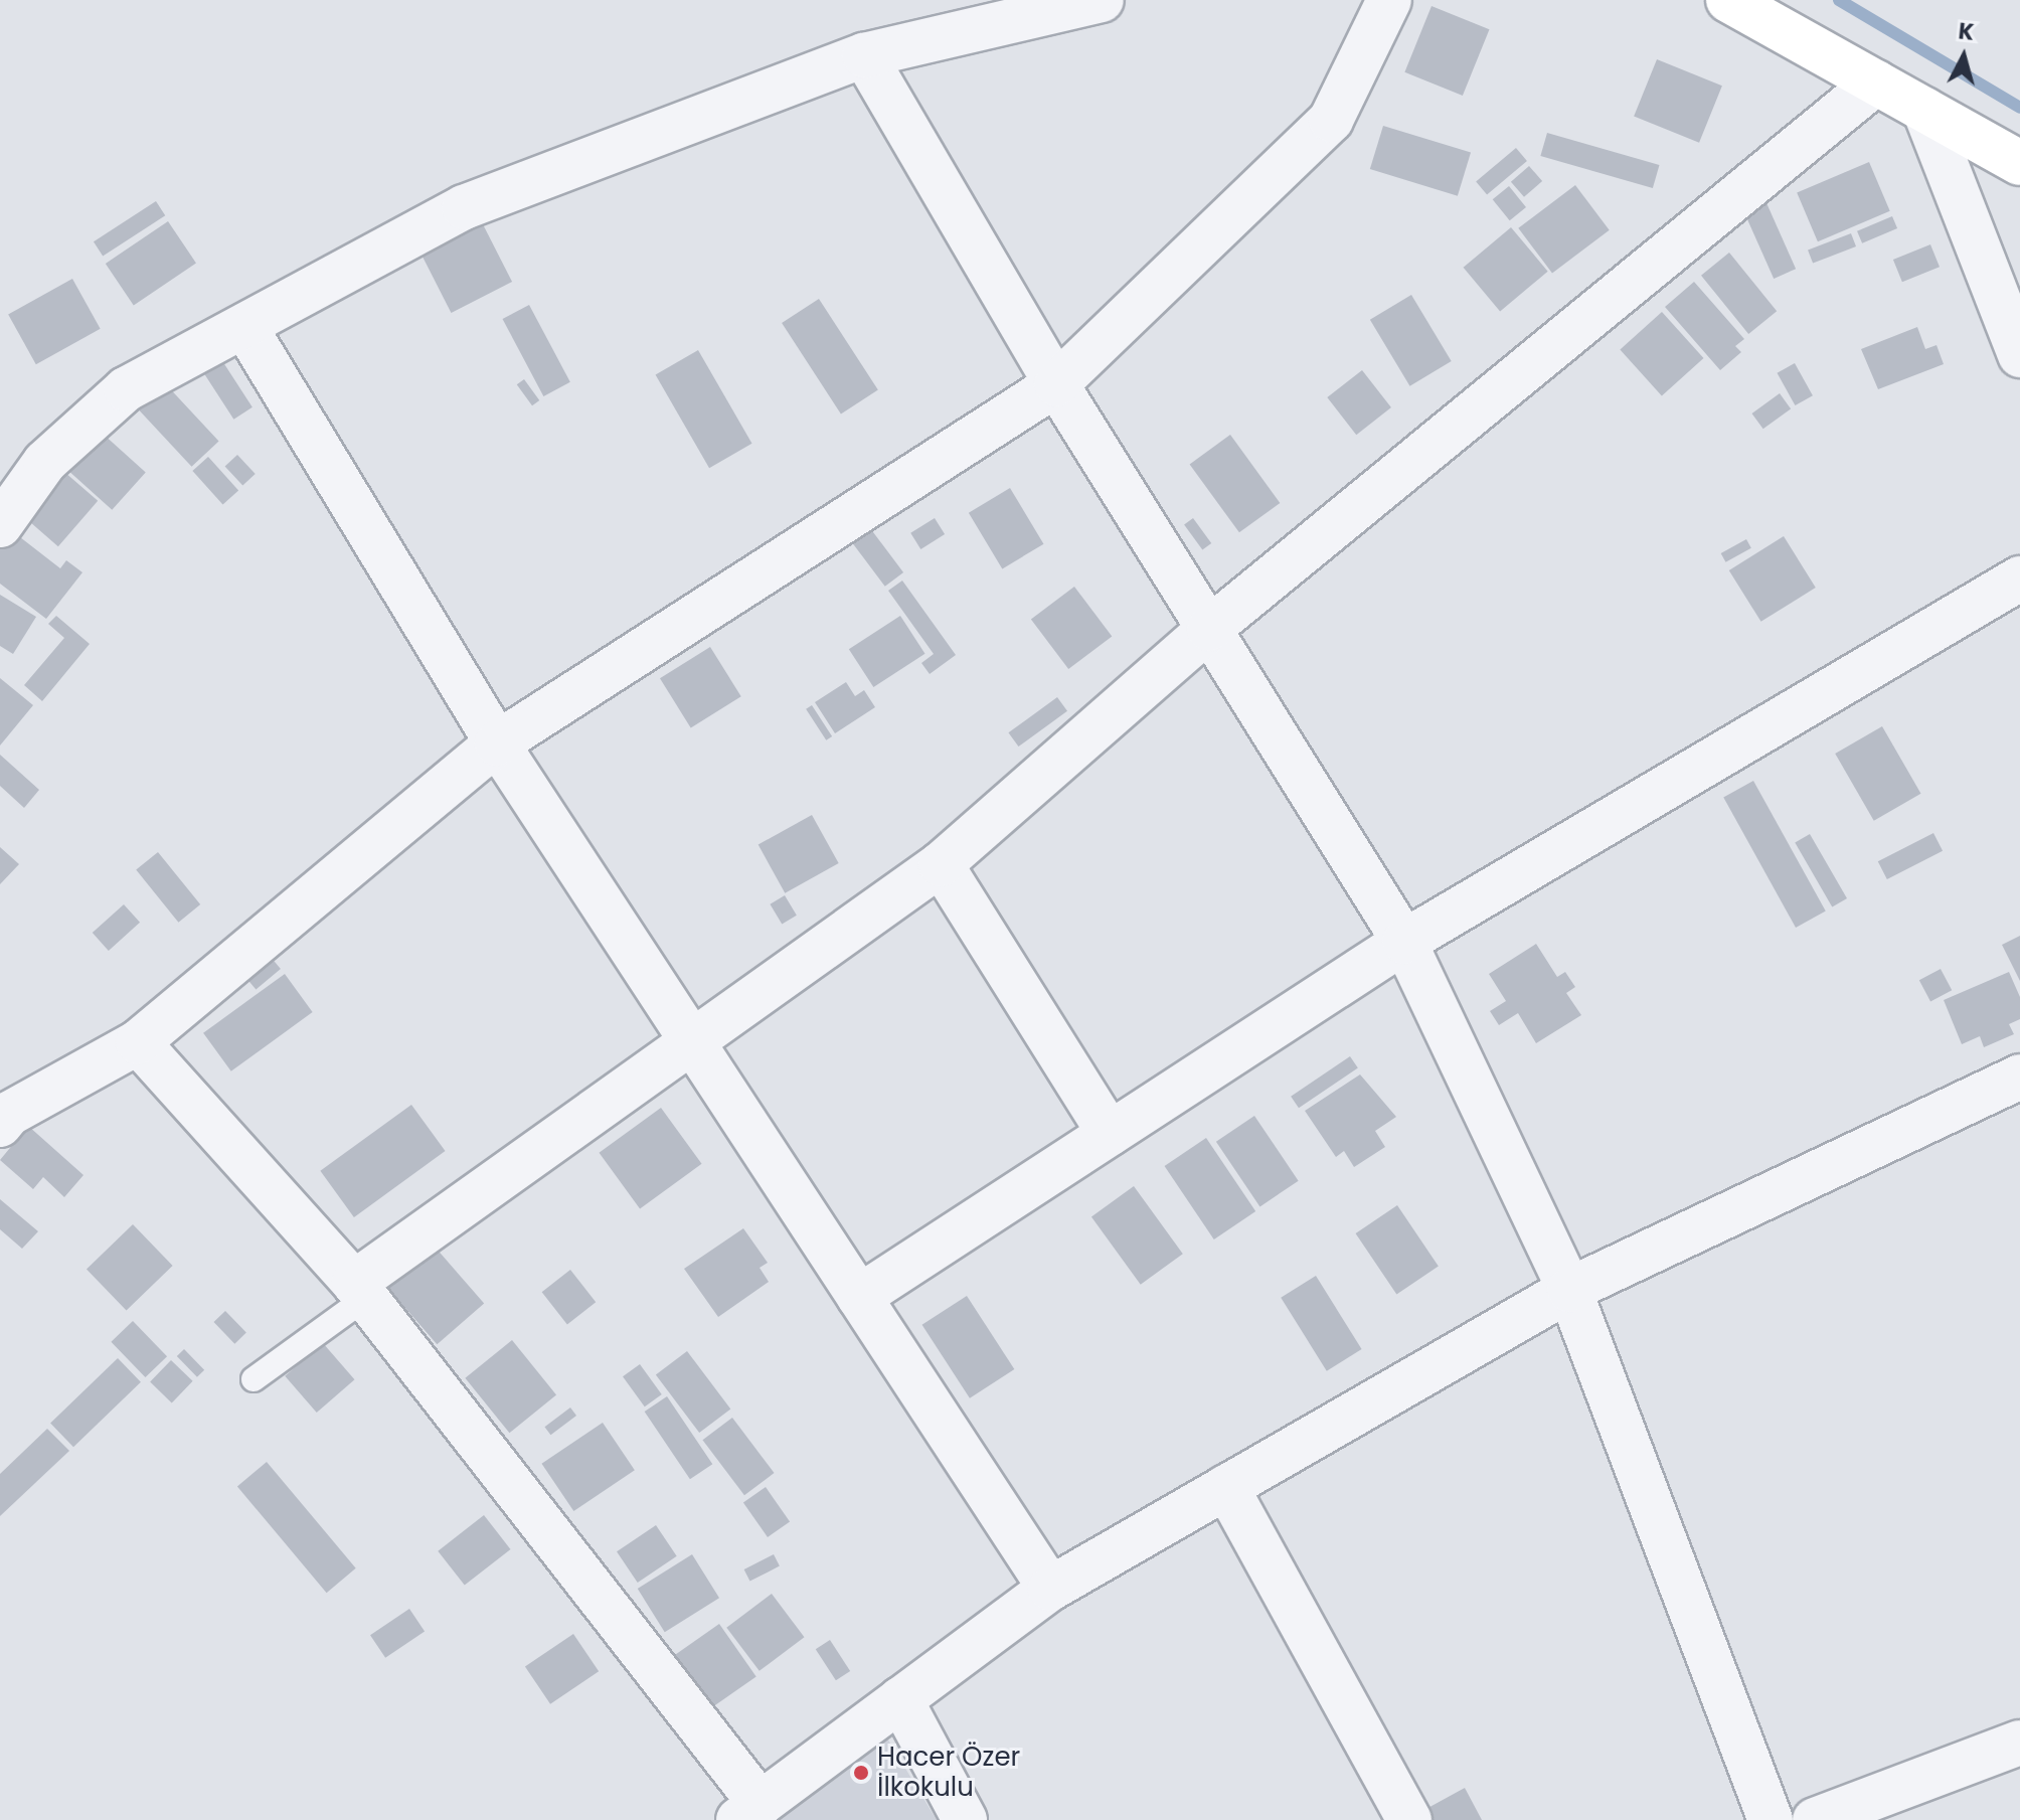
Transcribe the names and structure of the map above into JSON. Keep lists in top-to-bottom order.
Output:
{
  "places": ["Hacer Özer İlkokulu"],
  "north": "top"
}
